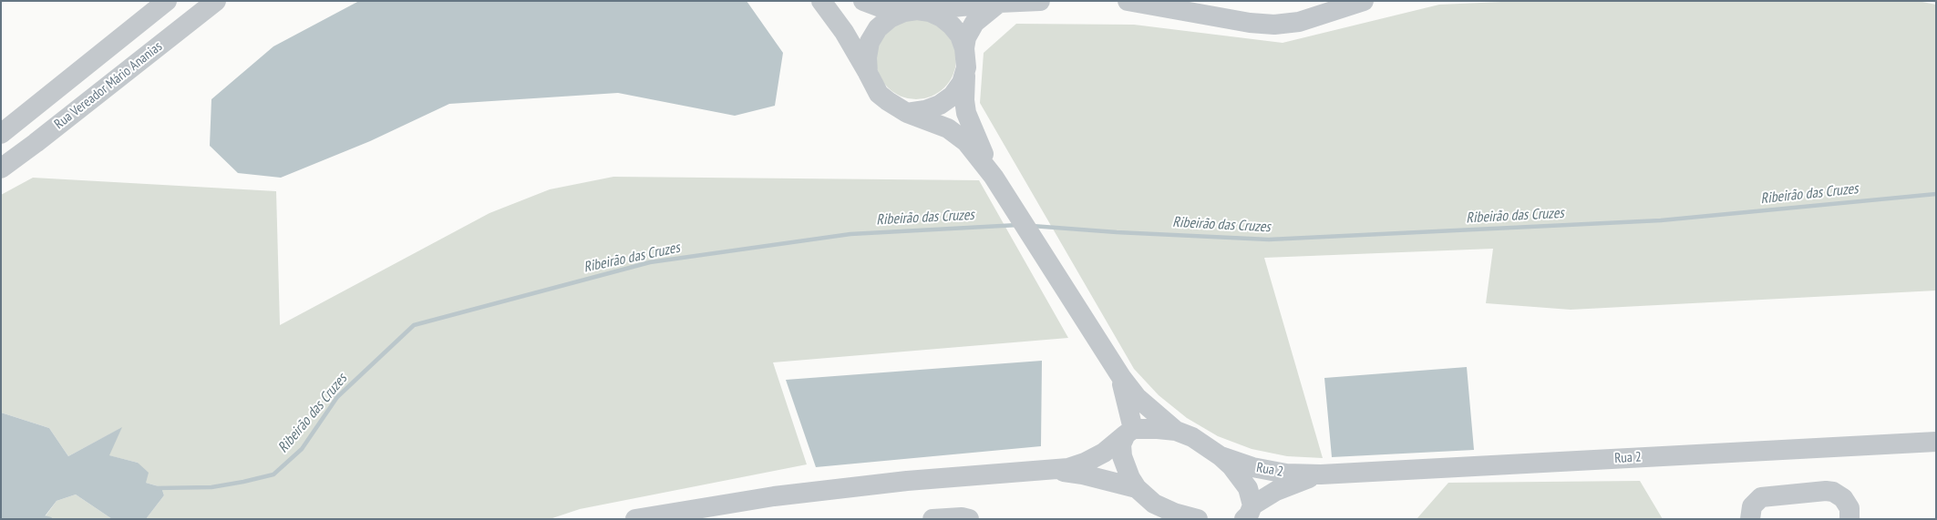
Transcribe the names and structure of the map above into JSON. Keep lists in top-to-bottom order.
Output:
{
  "streets": {
    "street": ["Rua Vereador Mário Ananias", "Rua 2"]
  },
  "water": ["Ribeirão das Cruzes"]
}
